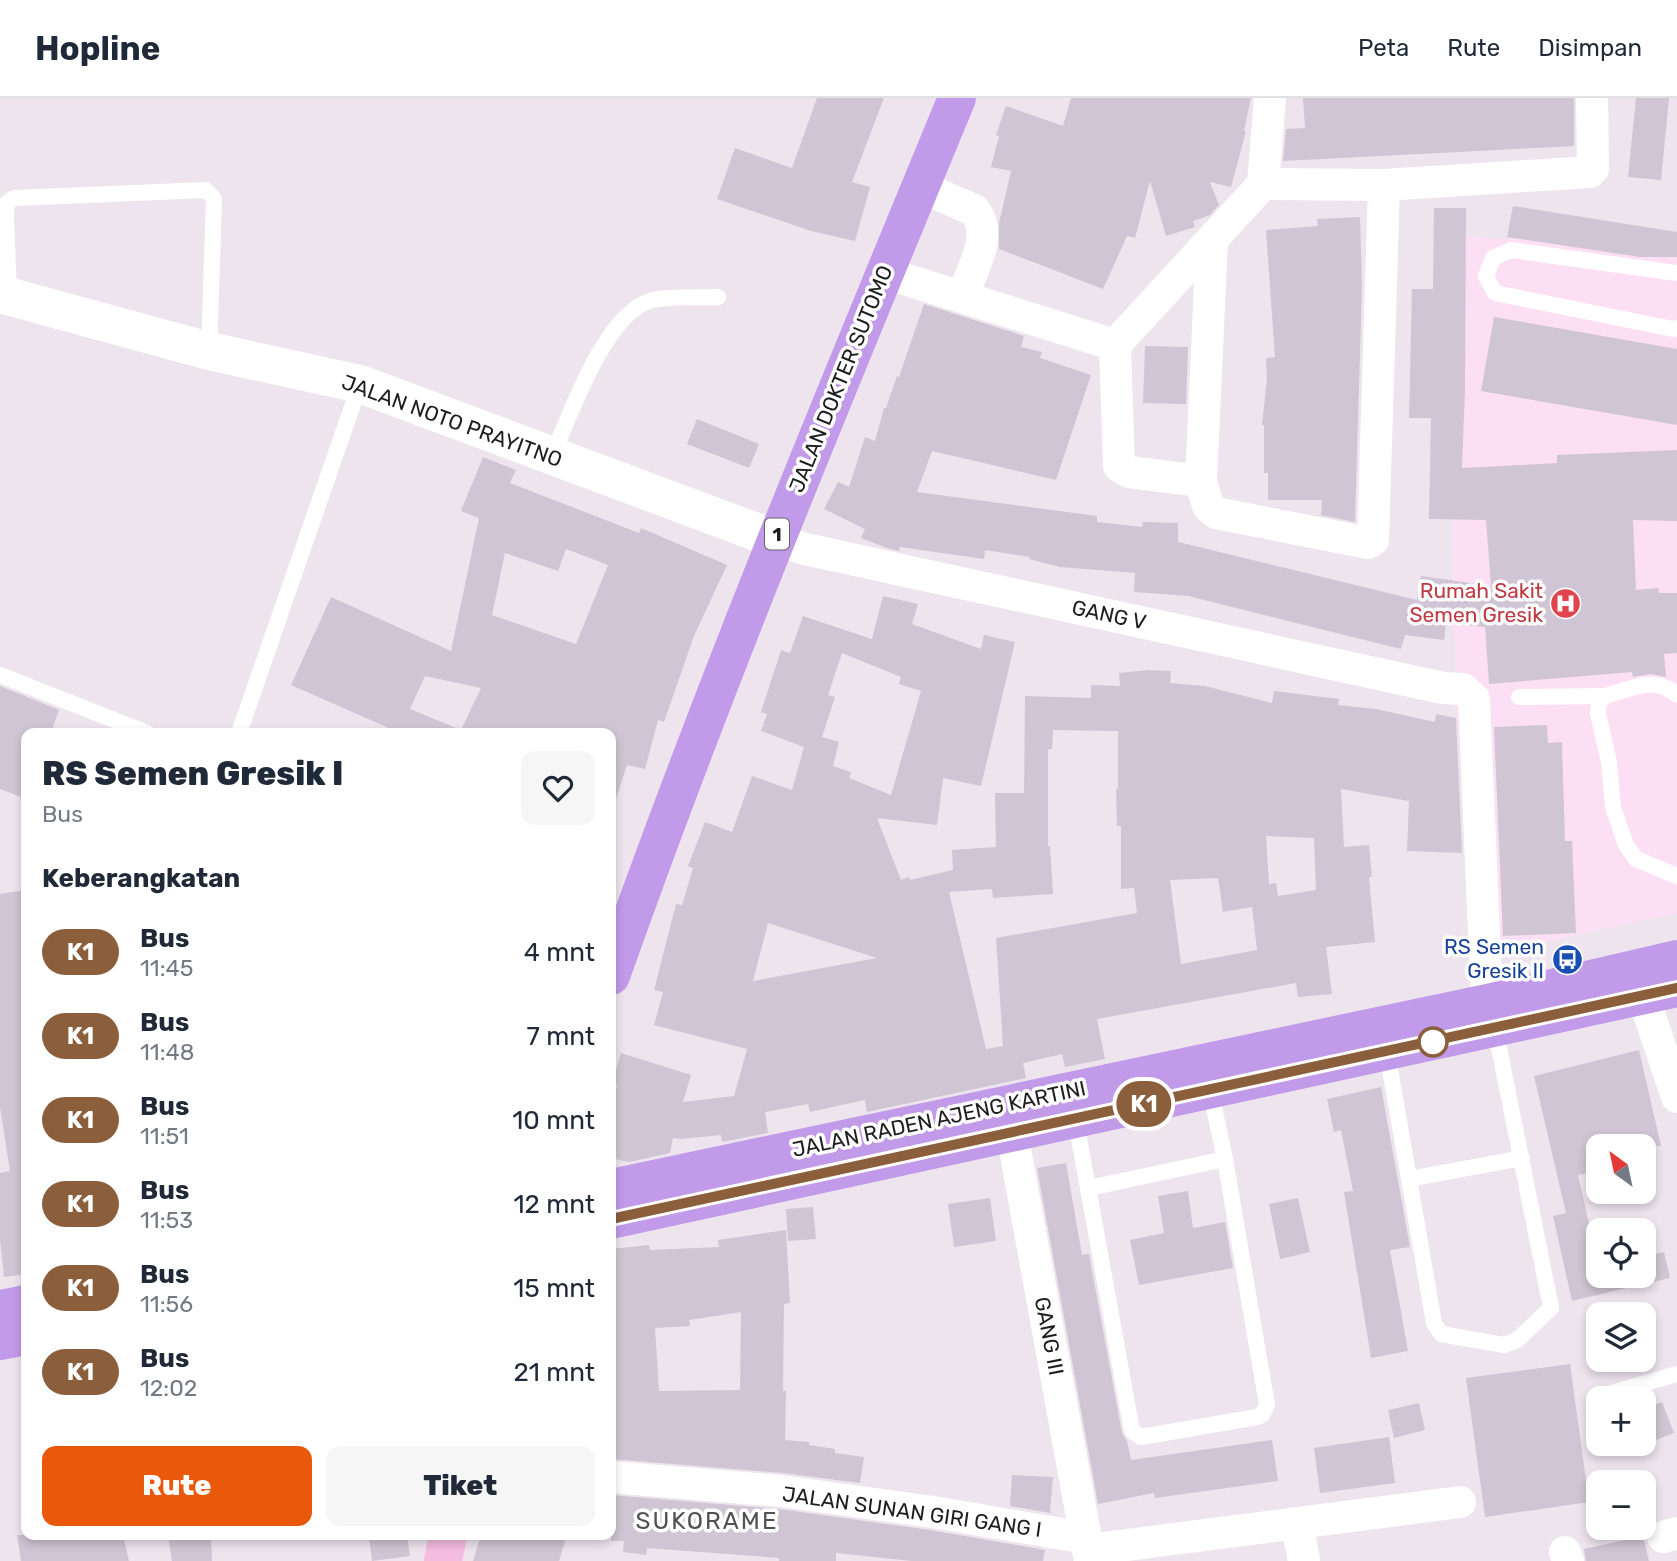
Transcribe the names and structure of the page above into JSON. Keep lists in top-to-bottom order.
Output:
{
  "streets": {
    "highway": ["JALAN DOKTER SUTOMO", "1", "JALAN RADEN AJENG KARTINI"],
    "street": [
      "JALAN NOTO PRAYITNO",
      "GANG V",
      "GANG III",
      "JALAN SUNAN GIRI GANG I"
    ]
  },
  "crossings": [
    ["JALAN DOKTER SUTOMO", "JALAN NOTO PRAYITNO"],
    ["JALAN DOKTER SUTOMO", "GANG V"],
    ["JALAN NOTO PRAYITNO", "GANG V"],
    ["GANG V", "JALAN RADEN AJENG KARTINI"],
    ["JALAN RADEN AJENG KARTINI", "GANG III"],
    ["GANG III", "JALAN SUNAN GIRI GANG I"]
  ],
  "districts": ["SUKORAME"],
  "places": {
    "hospital": ["Rumah Sakit Semen Gresik"],
    "bus stop": ["RS Semen Gresik II"]
  },
  "lines": ["bus line K1"],
  "north": "top left",
  "page": {
    "header": "Hopline",
    "nav": ["Peta", "Rute", "Disimpan"],
    "on_map": "K1",
    "heading": [
      ["RS Semen Gresik I", "Bus"],
      "Keberangkatan"
    ],
    "list": [
      {
        "mark": "K1",
        "name": "Bus",
        "note": "11:45",
        "value": "4 mnt"
      },
      {
        "mark": "K1",
        "name": "Bus",
        "note": "11:48",
        "value": "7 mnt"
      },
      {
        "mark": "K1",
        "name": "Bus",
        "note": "11:51",
        "value": "10 mnt"
      },
      {
        "mark": "K1",
        "name": "Bus",
        "note": "11:53",
        "value": "12 mnt"
      },
      {
        "mark": "K1",
        "name": "Bus",
        "note": "11:56",
        "value": "15 mnt"
      },
      {
        "mark": "K1",
        "name": "Bus",
        "note": "12:02",
        "value": "21 mnt"
      }
    ],
    "map_buttons": ["+", "−"],
    "buttons": ["Rute", "Tiket"]
  }
}
